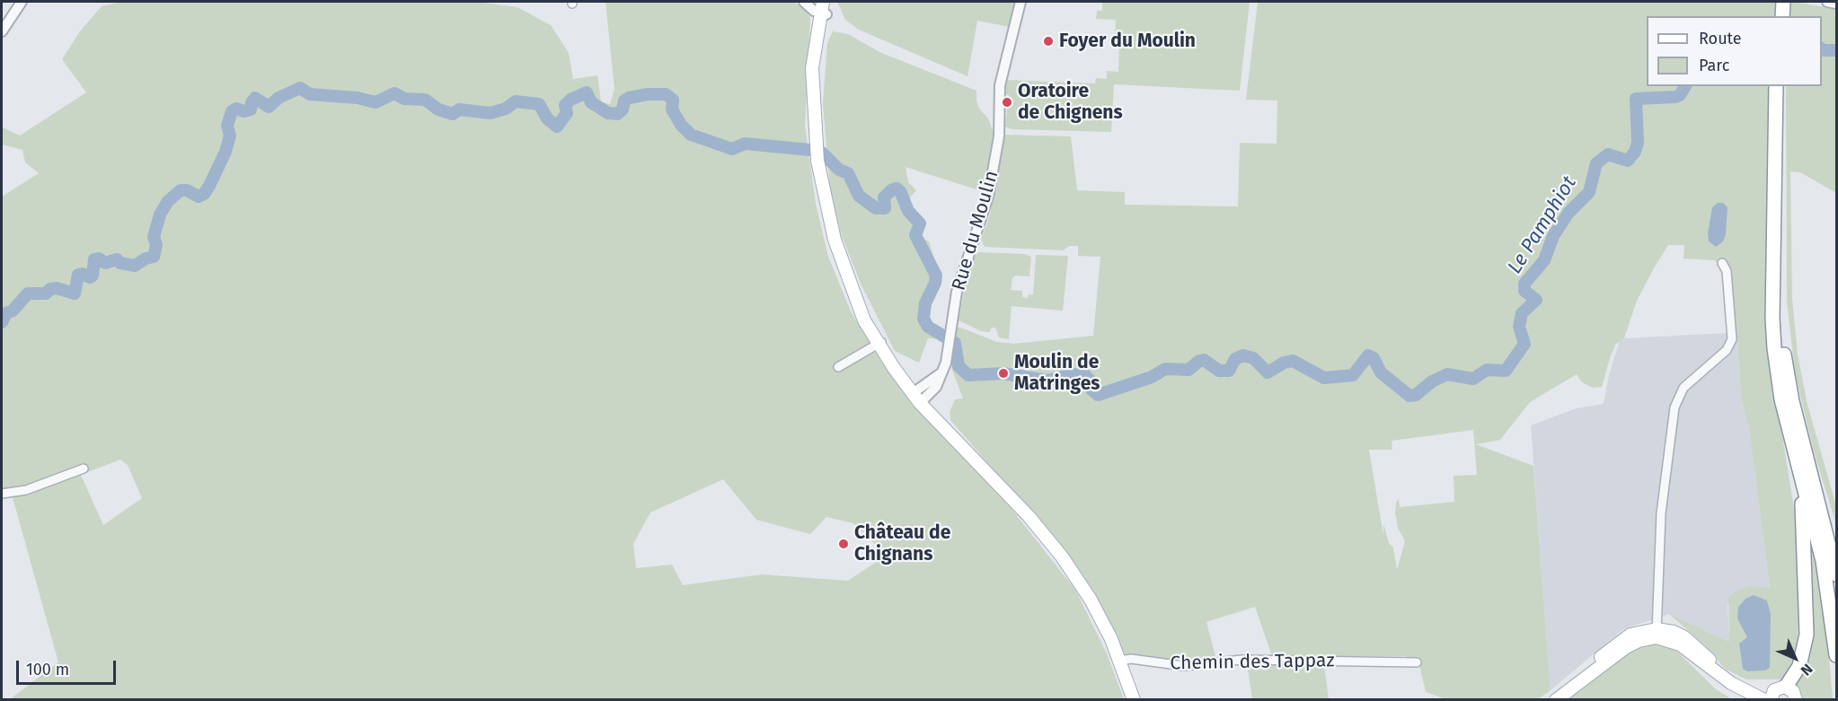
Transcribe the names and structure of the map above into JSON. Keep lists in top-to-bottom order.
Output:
{
  "streets": {
    "street": ["Rue du Moulin", "Chemin des Tappaz"]
  },
  "water": ["Le Pamphiot"],
  "places": [
    "Foyer du Moulin",
    "Oratoire de Chignens",
    "Moulin de Matringes",
    "Château de Chignans"
  ],
  "legend": ["Route", "Parc"],
  "scale_bar": "100 m",
  "north": "bottom right"
}
